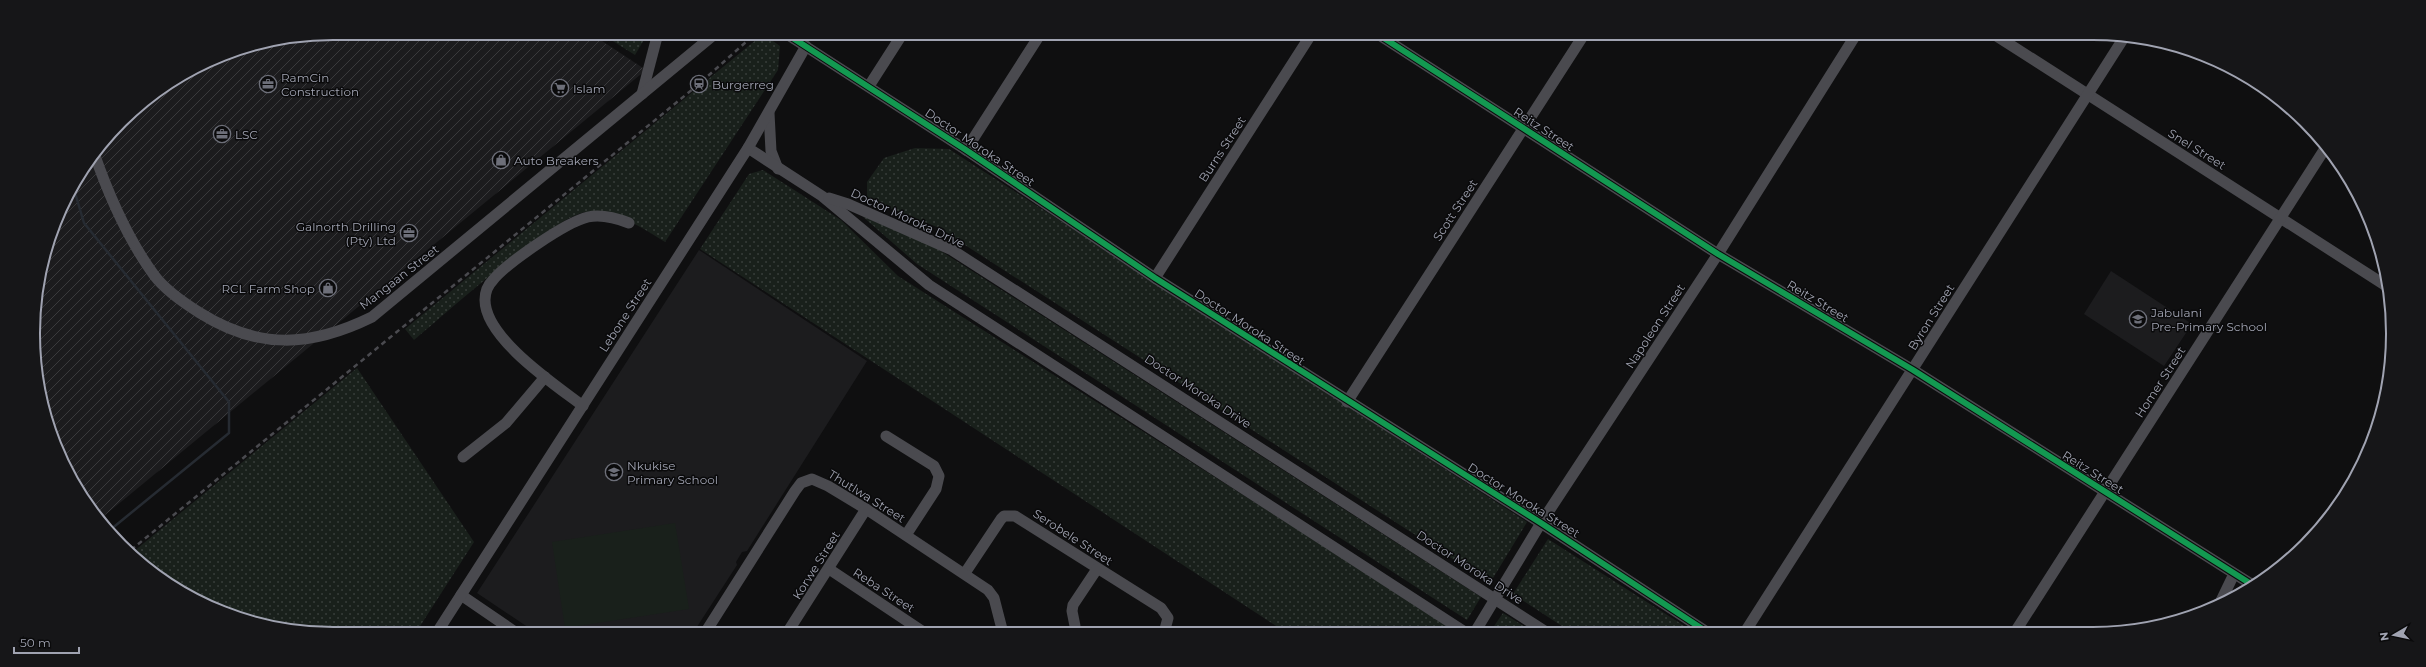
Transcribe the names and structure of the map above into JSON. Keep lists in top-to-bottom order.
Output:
{
  "streets": {
    "street": [
      "Reitz Street",
      "Doctor Moroka Street",
      "Burns Street",
      "Snel Street",
      "Scott Street",
      "Doctor Moroka Drive",
      "Mangaan Street",
      "Lebone Street",
      "Byron Street",
      "Napoleon Street",
      "Homer Street",
      "Thutlwa Street",
      "Serobele Street",
      "Korwe Street",
      "Reba Street"
    ]
  },
  "crossings": [
    ["Reitz Street", "Scott Street"],
    ["Reitz Street", "Byron Street"],
    ["Reitz Street", "Napoleon Street"],
    ["Reitz Street", "Homer Street"],
    ["Doctor Moroka Street", "Burns Street"],
    ["Doctor Moroka Street", "Scott Street"],
    ["Doctor Moroka Street", "Lebone Street"],
    ["Doctor Moroka Street", "Napoleon Street"],
    ["Snel Street", "Byron Street"],
    ["Snel Street", "Homer Street"],
    ["Doctor Moroka Drive", "Lebone Street"],
    ["Doctor Moroka Drive", "Napoleon Street"],
    ["Thutlwa Street", "Serobele Street"],
    ["Thutlwa Street", "Korwe Street"],
    ["Korwe Street", "Reba Street"]
  ],
  "places": {
    "office": ["RamCin Construction", "LSC", "Galnorth Drilling (Pty) Ltd"],
    "station": ["Burgerreg"],
    "supermarket": ["Islam"],
    "shop": ["Auto Breakers", "RCL Farm Shop"],
    "school or university": ["Jabulani Pre-Primary School", "Nkukise Primary School"]
  },
  "scale_bar": "50 m",
  "north": "left"
}
